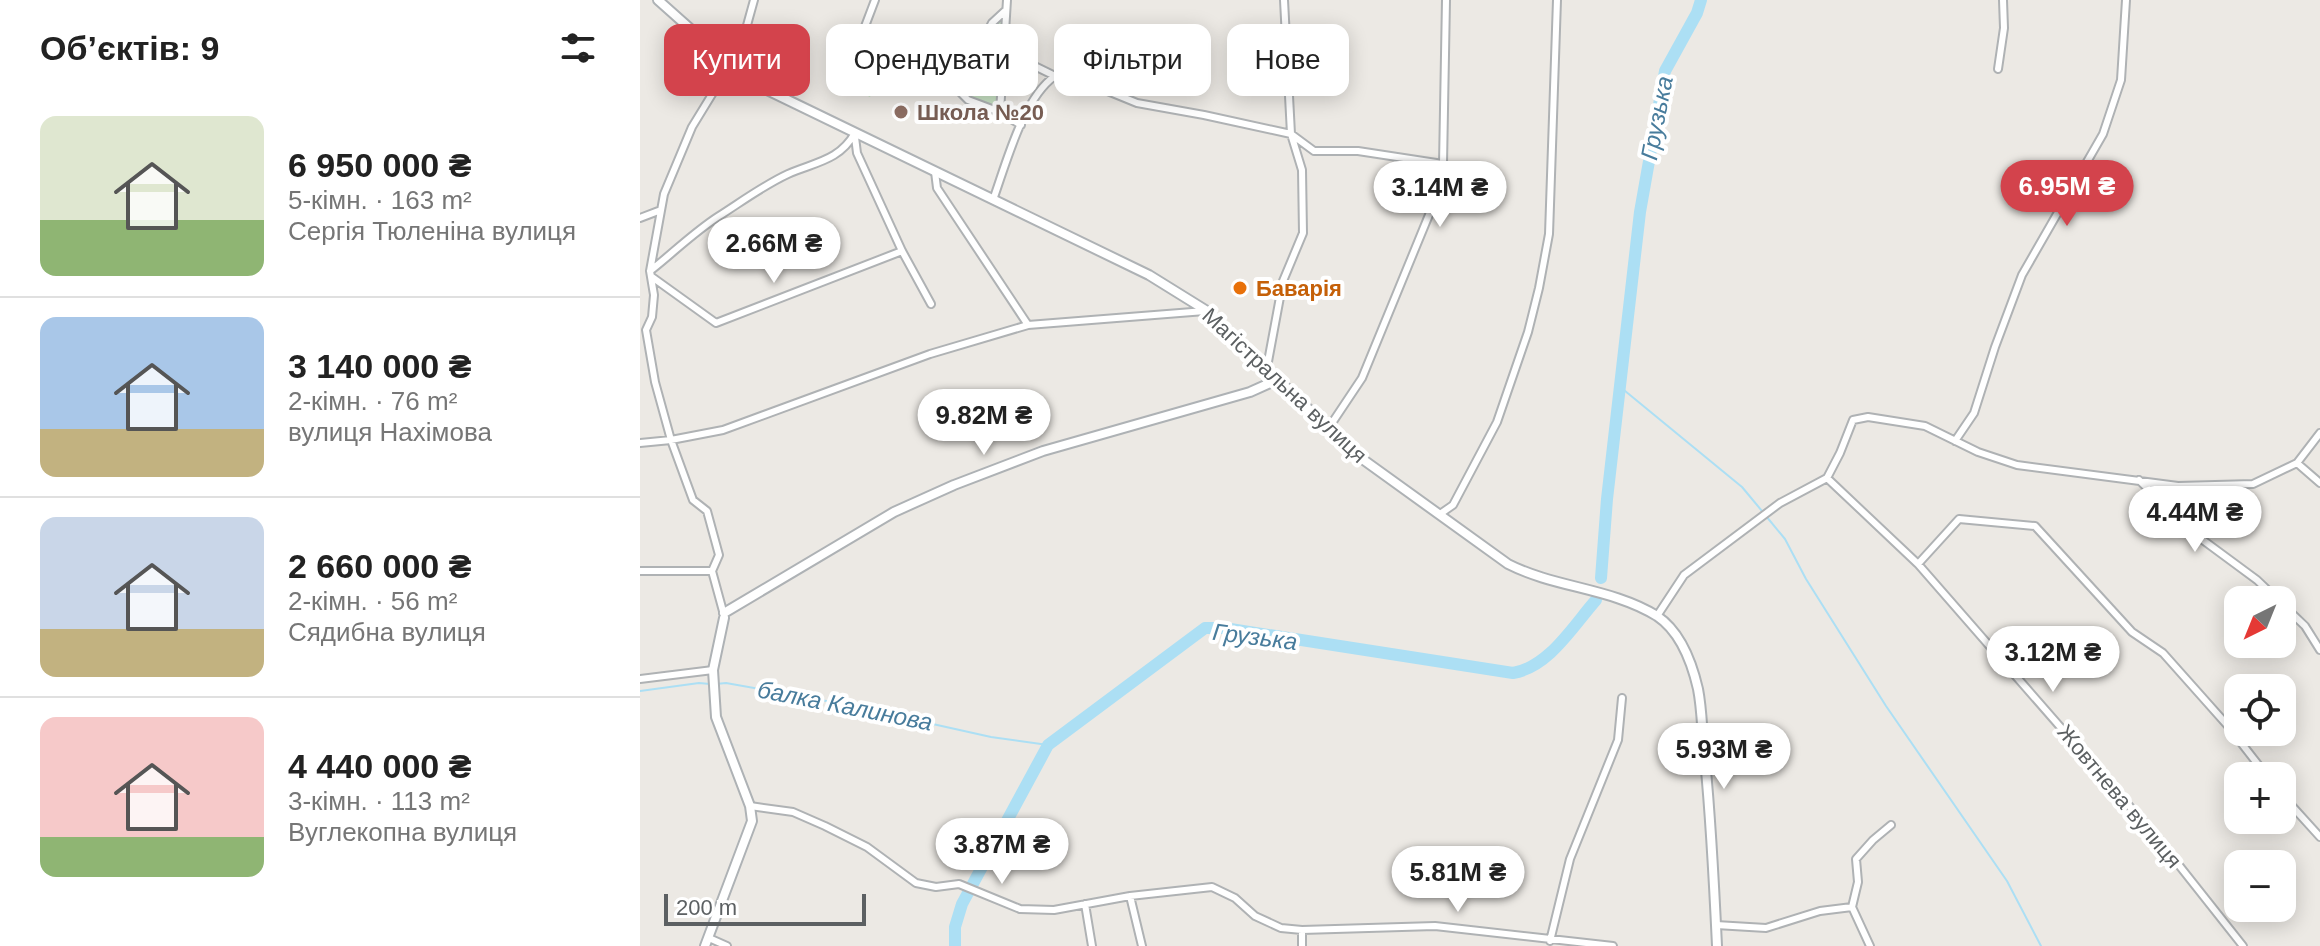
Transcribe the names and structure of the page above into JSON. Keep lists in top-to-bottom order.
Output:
{
  "streets": {
    "main road": ["Магістральна вулиця"],
    "street": ["Жовтнева вулиця"]
  },
  "water": ["Грузька", "балка Калинова"],
  "places": ["Школа №20", "Баварія"],
  "scale_bar": "200 m",
  "north": "bottom left",
  "page": {
    "heading": "Об’єктів: 9",
    "chip": [
      "Купити",
      "Орендувати",
      "Фільтри",
      "Нове"
    ],
    "list": [
      {
        "name": "6 950 000 ₴",
        "note": "5-кімн. · 163 m² · Сергія Тюленіна вулиця"
      },
      {
        "name": "3 140 000 ₴",
        "note": "2-кімн. · 76 m² · вулиця Нахімова"
      },
      {
        "name": "2 660 000 ₴",
        "note": "2-кімн. · 56 m² · Сядибна вулиця"
      },
      {
        "name": "4 440 000 ₴",
        "note": "3-кімн. · 113 m² · Вуглекопна вулиця"
      }
    ],
    "price": [
      "6.95M ₴",
      "3.14M ₴",
      "2.66M ₴",
      "9.82M ₴",
      "4.44M ₴",
      "3.12M ₴",
      "5.93M ₴",
      "3.87M ₴",
      "5.81M ₴"
    ],
    "map_buttons": ["+", "−"],
    "scale": "200 m"
  }
}
